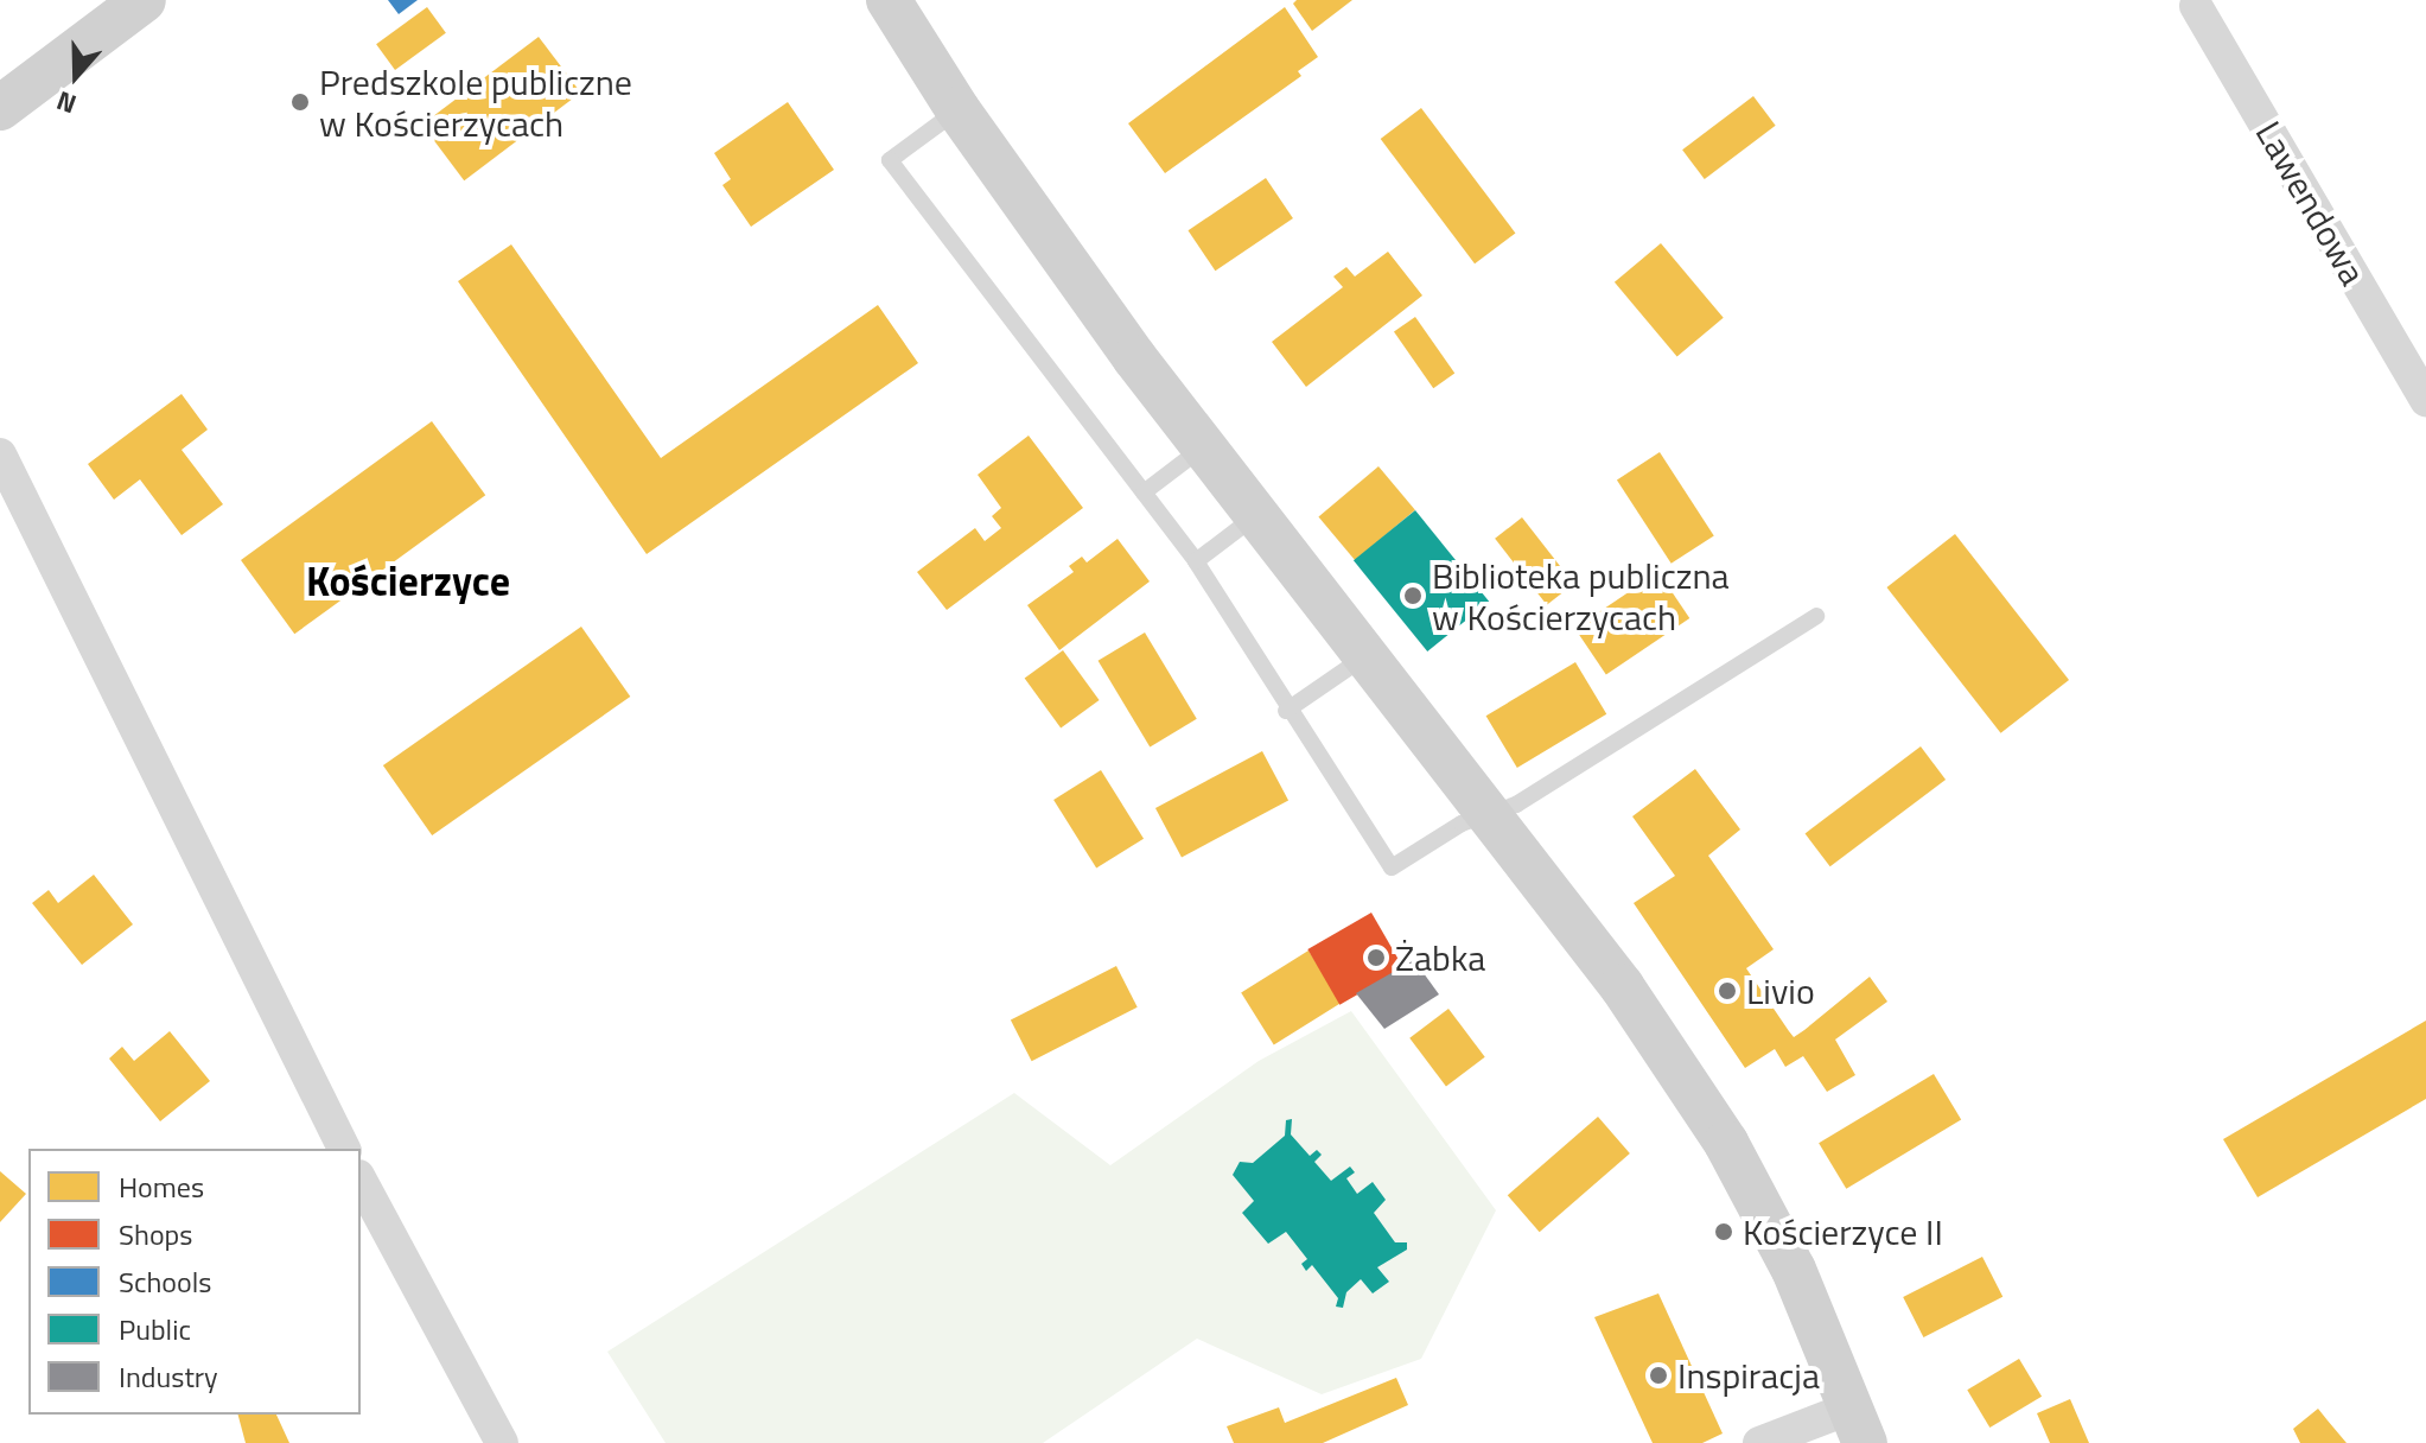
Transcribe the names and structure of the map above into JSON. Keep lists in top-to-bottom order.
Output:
{
  "streets": {
    "street": ["Lawendowa"]
  },
  "districts": ["Kościerzyce"],
  "places": [
    "Predszkole publiczne w Kościerzycach",
    "Biblioteka publiczna w Kościerzycach",
    "Żabka",
    "Livio",
    "Kościerzyce II",
    "Inspiracja"
  ],
  "legend": [
    "Homes",
    "Shops",
    "Schools",
    "Public",
    "Industry"
  ],
  "north": "bottom"
}
